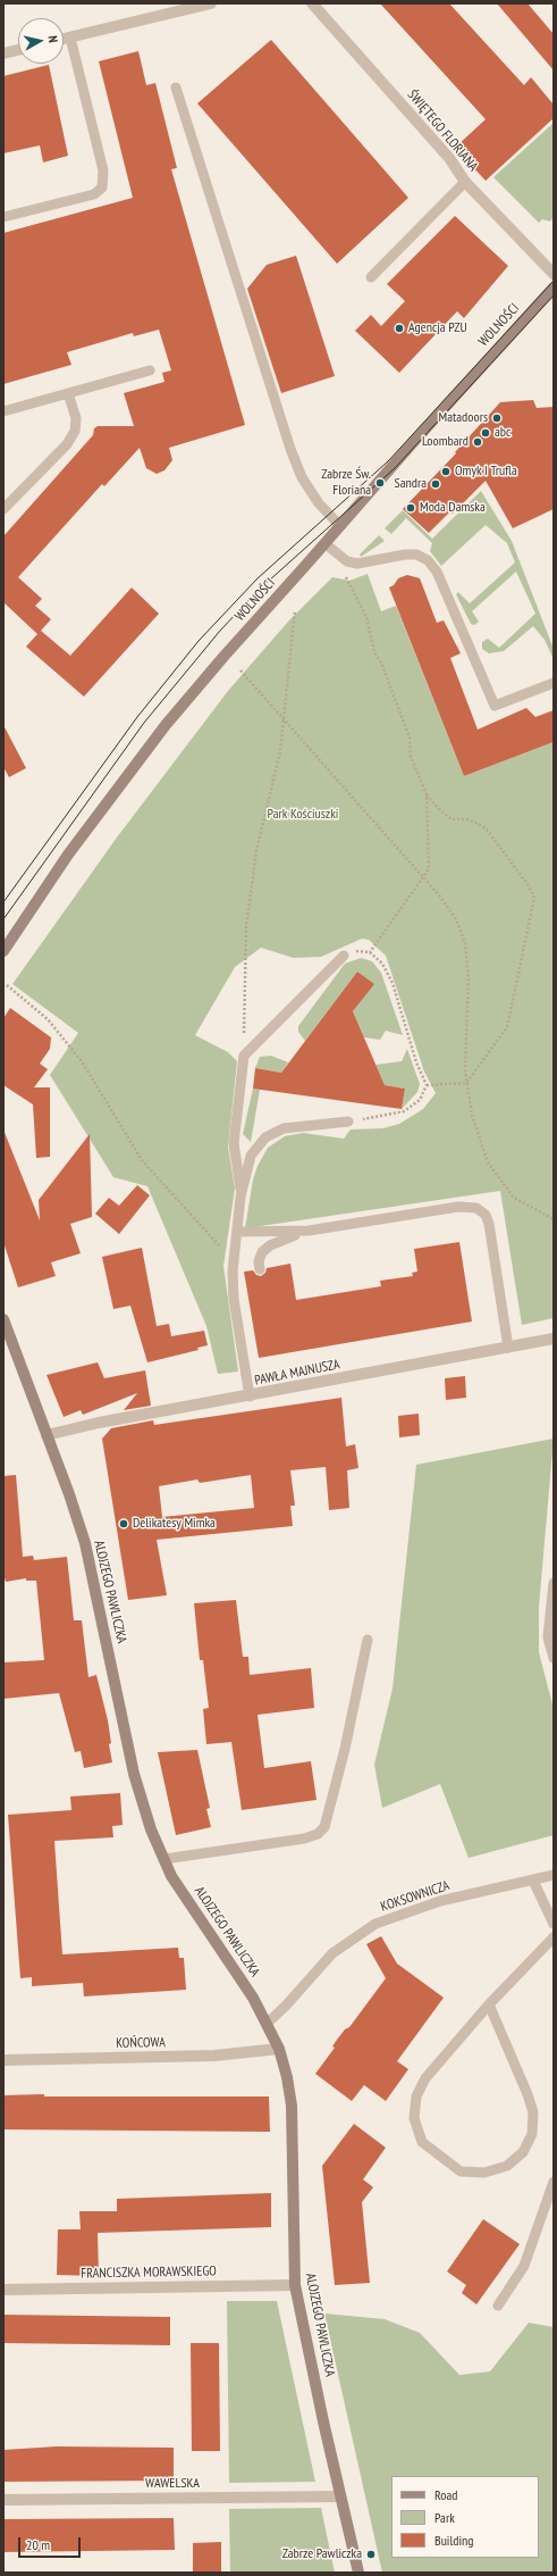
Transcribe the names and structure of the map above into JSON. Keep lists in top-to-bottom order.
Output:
{
  "streets": {
    "street": [
      "ŚWIĘTEGO FLORIANA",
      "WOLNOŚCI",
      "PAWŁA MAJNUSZA",
      "ALOJZEGO PAWLICZKA",
      "KOŃCOWA",
      "FRANCISZKA MORAWSKIEGO",
      "WAWELSKA"
    ],
    "lane": ["KOKSOWNICZA"]
  },
  "crossings": [
    ["PAWŁA MAJNUSZA", "ALOJZEGO PAWLICZKA"],
    ["ALOJZEGO PAWLICZKA", "KOKSOWNICZA"],
    ["ALOJZEGO PAWLICZKA", "KOŃCOWA"],
    ["ALOJZEGO PAWLICZKA", "FRANCISZKA MORAWSKIEGO"],
    ["ALOJZEGO PAWLICZKA", "WAWELSKA"]
  ],
  "parks": ["Park Kościuszki"],
  "places": [
    "Agencja PZU",
    "Matadoors",
    "abc",
    "Loombard",
    "Omyk I Trufla",
    "Zabrze Św. Floriana",
    "Sandra",
    "Moda Damska",
    "Delikatesy Mimka",
    "Zabrze Pawliczka"
  ],
  "legend": ["Road", "Park", "Building"],
  "scale_bar": "20 m",
  "north": "right"
}
